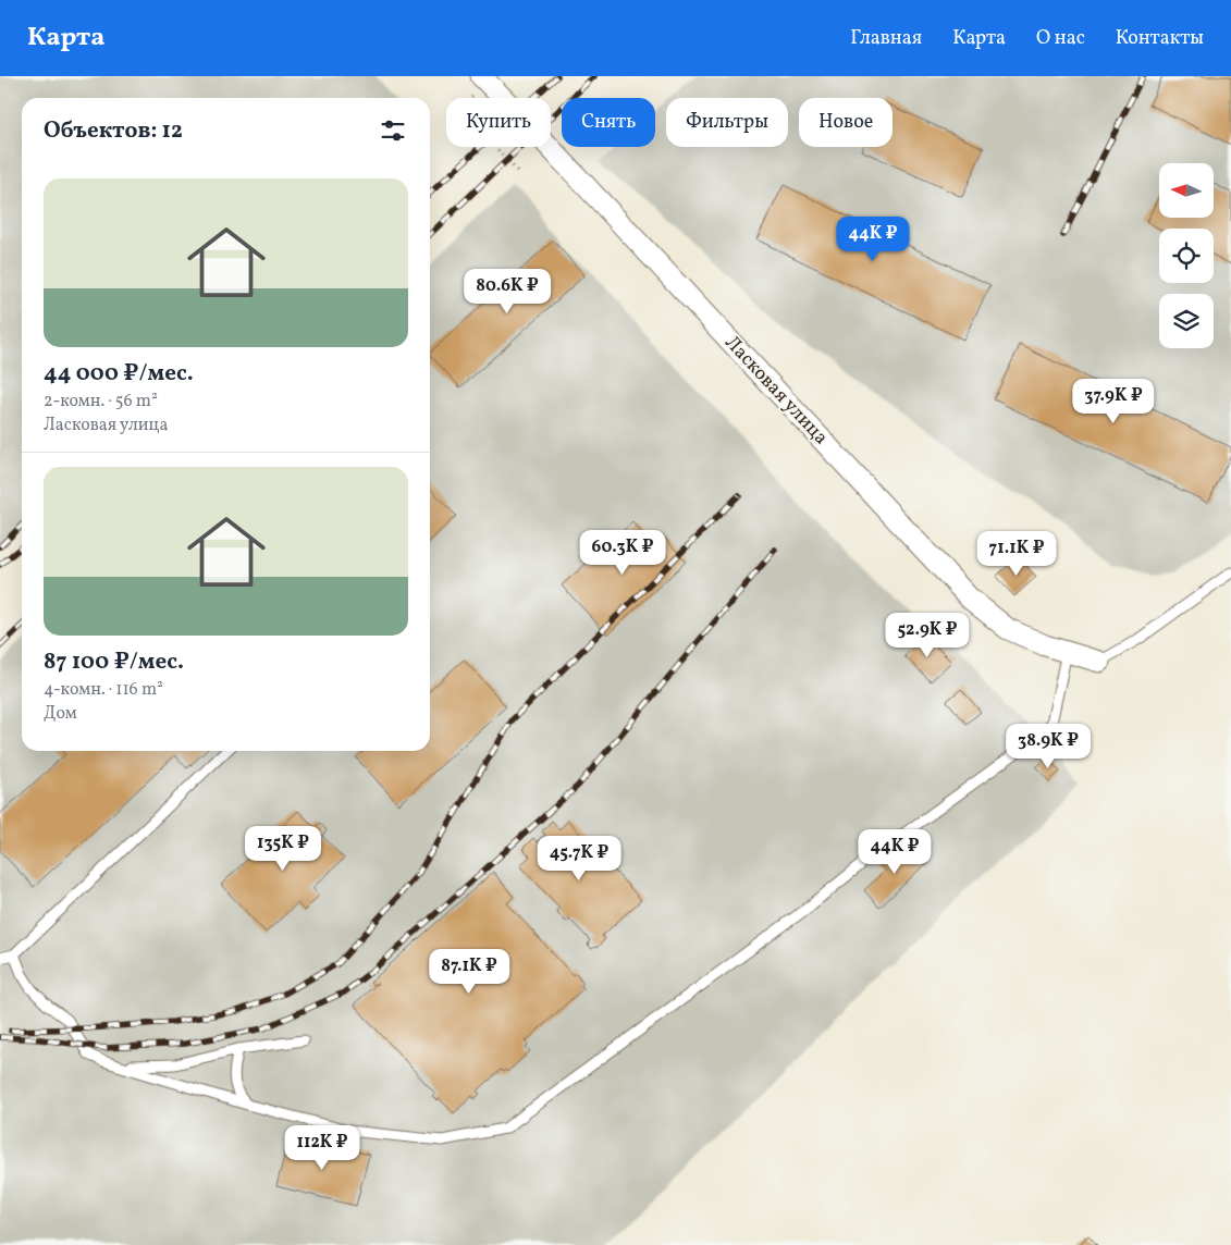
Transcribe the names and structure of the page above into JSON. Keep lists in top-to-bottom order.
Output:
{
  "streets": {
    "street": ["Ласковая улица"]
  },
  "north": "left",
  "page": {
    "header": "Карта",
    "nav": [
      "Главная",
      "Карта",
      "О нас",
      "Контакты"
    ],
    "chip": [
      "Купить",
      "Снять",
      "Фильтры",
      "Новое"
    ],
    "heading": "Объектов: 12",
    "list": [
      {
        "name": "44 000 ₽/мес.",
        "note": "2-комн. · 56 m² · Ласковая улица"
      },
      {
        "name": "87 100 ₽/мес.",
        "note": "4-комн. · 116 m² · Дом"
      }
    ],
    "price": [
      "44K ₽",
      "80.6K ₽",
      "37.9K ₽",
      "60.3K ₽",
      "71.1K ₽",
      "52.9K ₽",
      "38.9K ₽",
      "135K ₽",
      "44K ₽",
      "45.7K ₽",
      "87.1K ₽",
      "112K ₽"
    ]
  }
}
